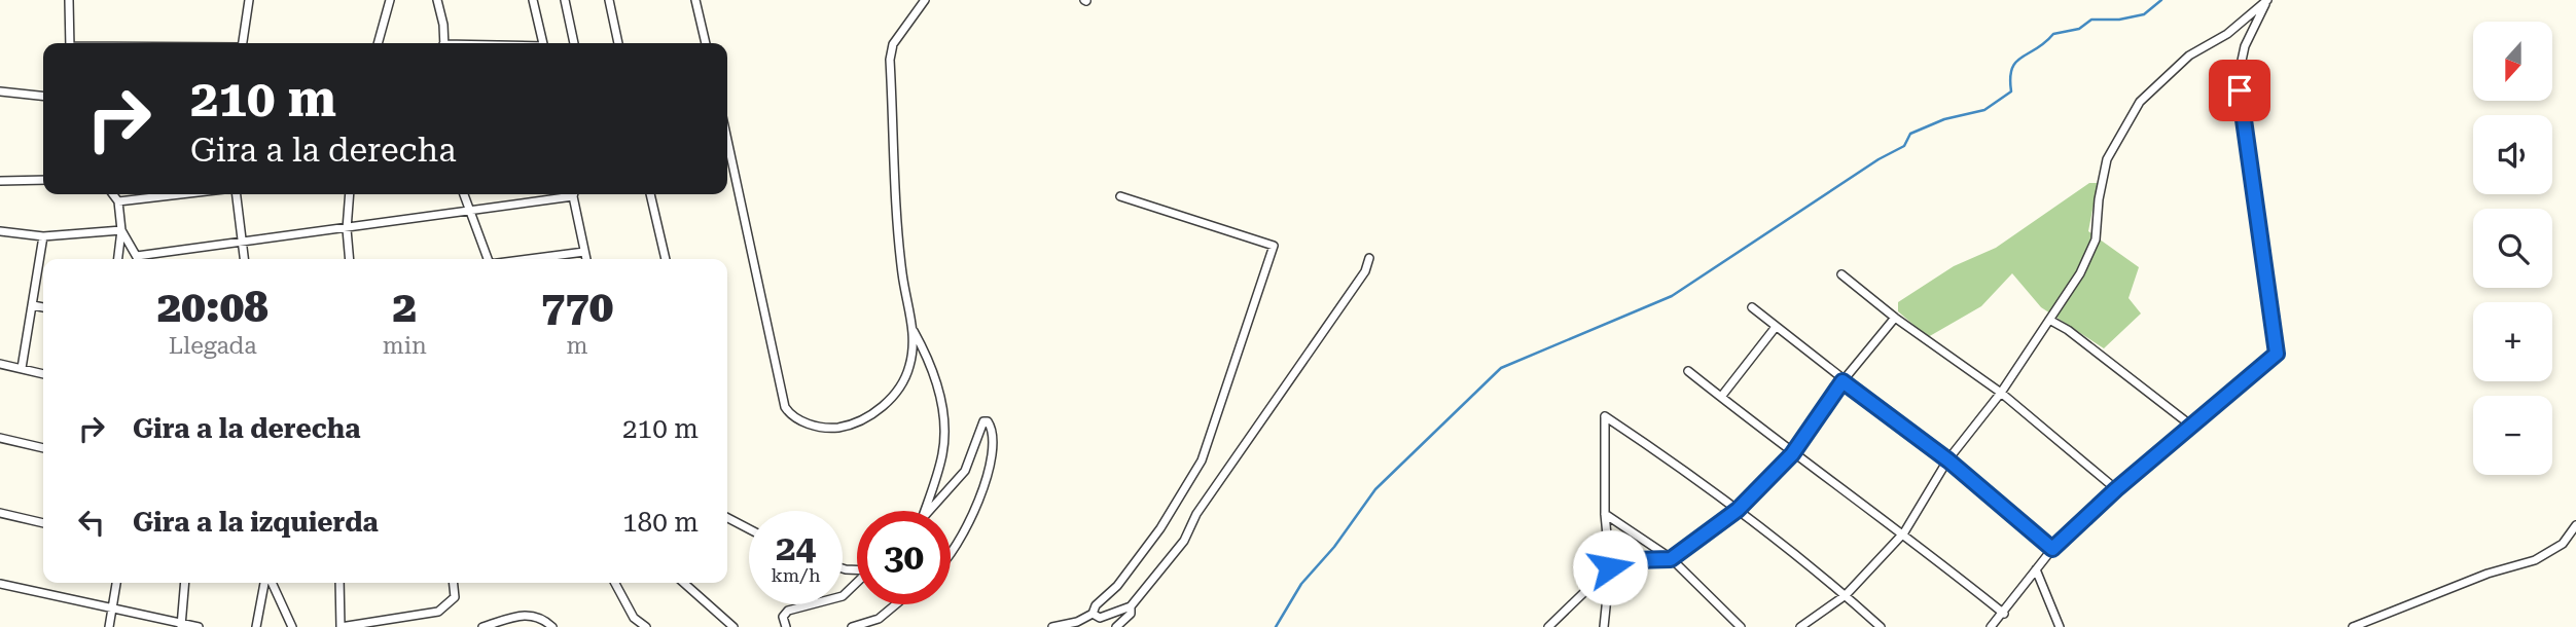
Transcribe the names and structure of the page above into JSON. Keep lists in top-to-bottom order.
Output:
{
  "north": "bottom",
  "page": {
    "map_buttons": ["+", "−"],
    "turn": ["210 m", "Gira a la derecha"],
    "eta": [
      "20:08",
      "Llegada",
      "2",
      "min",
      "770",
      "m"
    ],
    "list": [
      {
        "name": "Gira a la derecha",
        "value": "210 m"
      },
      {
        "name": "Gira a la izquierda",
        "value": "180 m"
      }
    ],
    "speed": "24 km/h",
    "limit": "30"
  }
}
